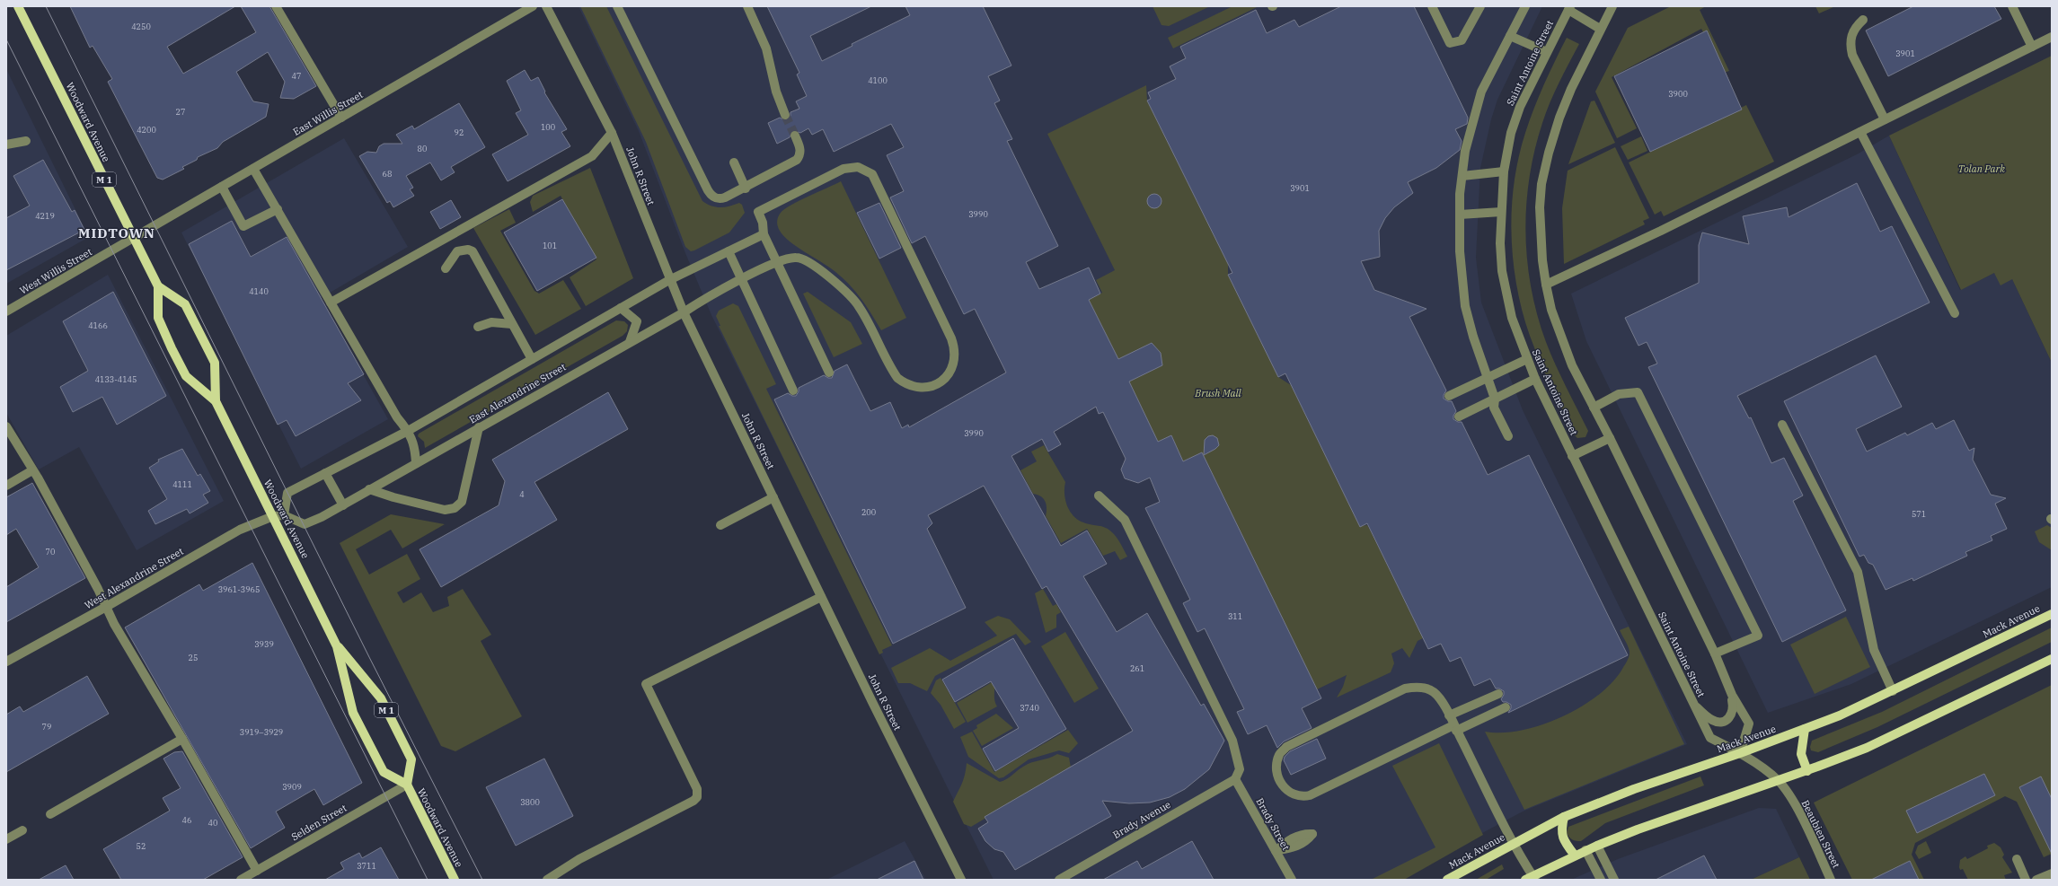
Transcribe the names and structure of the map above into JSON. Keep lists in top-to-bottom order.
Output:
{
  "streets": {
    "main road": ["Woodward Avenue", "M 1", "Mack Avenue"],
    "street": [
      "Saint Antoine Street",
      "East Willis Street",
      "John R Street",
      "West Willis Street",
      "East Alexandrine Street",
      "West Alexandrine Street",
      "Brady Avenue",
      "Selden Street",
      "Brady Street",
      "Beaubien Street"
    ]
  },
  "crossings": [
    ["Saint Antoine Street", "Mack Avenue"],
    ["Saint Antoine Street", "Beaubien Street"],
    ["East Willis Street", "Woodward Avenue"],
    ["East Willis Street", "West Willis Street"],
    ["Woodward Avenue", "West Willis Street"],
    ["Woodward Avenue", "East Alexandrine Street"],
    ["Woodward Avenue", "West Alexandrine Street"],
    ["Woodward Avenue", "Selden Street"],
    ["John R Street", "East Alexandrine Street"],
    ["East Alexandrine Street", "West Alexandrine Street"],
    ["Brady Avenue", "Brady Street"]
  ],
  "districts": ["MIDTOWN"],
  "parks": ["Tolan Park", "Brush Mall"],
  "house_numbers": [
    "4250",
    "3901",
    "47",
    "4100",
    "3900",
    "27",
    "100",
    "4200",
    "92",
    "80",
    "68",
    "3901",
    "3990",
    "4219",
    "101",
    "4140",
    "4166",
    "4133-4145",
    "3990",
    "4111",
    "4",
    "200",
    "571",
    "70",
    "3961-3965",
    "311",
    "3939",
    "25",
    "261",
    "3740",
    "79",
    "3919–3929",
    "3909",
    "3800",
    "46",
    "40",
    "52",
    "3711"
  ]
}
